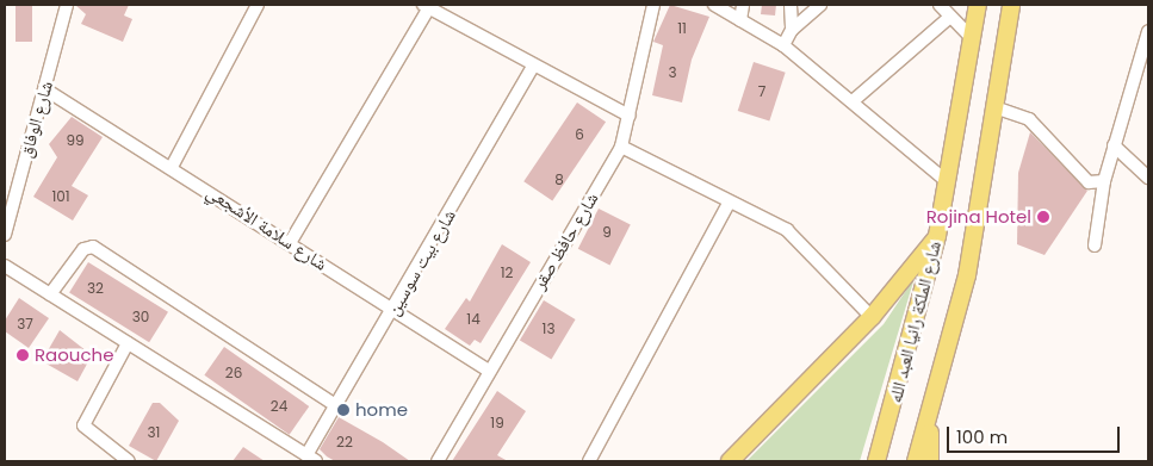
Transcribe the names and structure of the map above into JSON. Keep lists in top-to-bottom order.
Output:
{
  "streets": {
    "main road": ["شارع الملكة رانيا العبد الله"],
    "street": [
      "شارع الوفاق",
      "شارع سلامة الأشجعي",
      "شارع حافظ صقر",
      "شارع بيت سوسين"
    ]
  },
  "crossings": [
    ["شارع الوفاق", "شارع سلامة الأشجعي"],
    ["شارع سلامة الأشجعي", "شارع حافظ صقر"],
    ["شارع سلامة الأشجعي", "شارع بيت سوسين"]
  ],
  "places": ["Rojina Hotel", "Raouche", "home"],
  "house_numbers": [
    "11",
    "3",
    "7",
    "6",
    "99",
    "8",
    "101",
    "9",
    "12",
    "32",
    "30",
    "14",
    "37",
    "13",
    "26",
    "24",
    "19",
    "31",
    "22"
  ],
  "scale_bar": "100 m"
}
